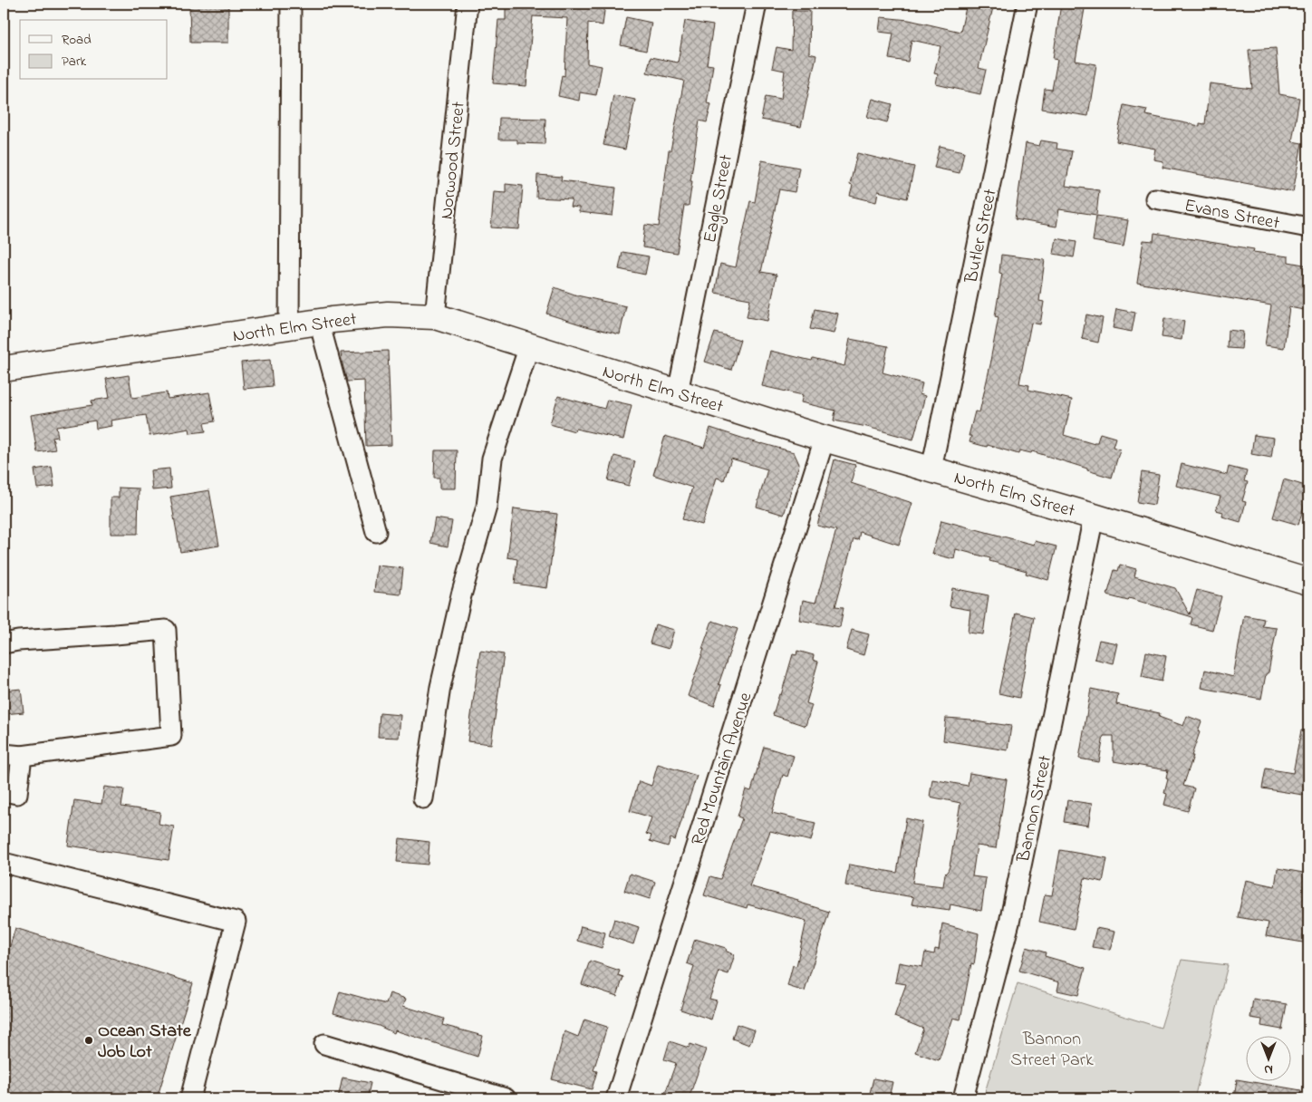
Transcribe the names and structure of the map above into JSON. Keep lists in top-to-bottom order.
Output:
{
  "streets": {
    "main road": ["North Elm Street"],
    "street": [
      "Norwood Street",
      "Eagle Street",
      "Evans Street",
      "Butler Street",
      "Red Mountain Avenue",
      "Bannon Street"
    ]
  },
  "crossings": [
    ["Norwood Street", "North Elm Street"],
    ["Eagle Street", "North Elm Street"],
    ["Butler Street", "North Elm Street"],
    ["North Elm Street", "Red Mountain Avenue"],
    ["North Elm Street", "Bannon Street"]
  ],
  "parks": ["Bannon Street Park"],
  "places": ["Ocean State Job Lot"],
  "legend": ["Road", "Park"],
  "north": "bottom"
}
